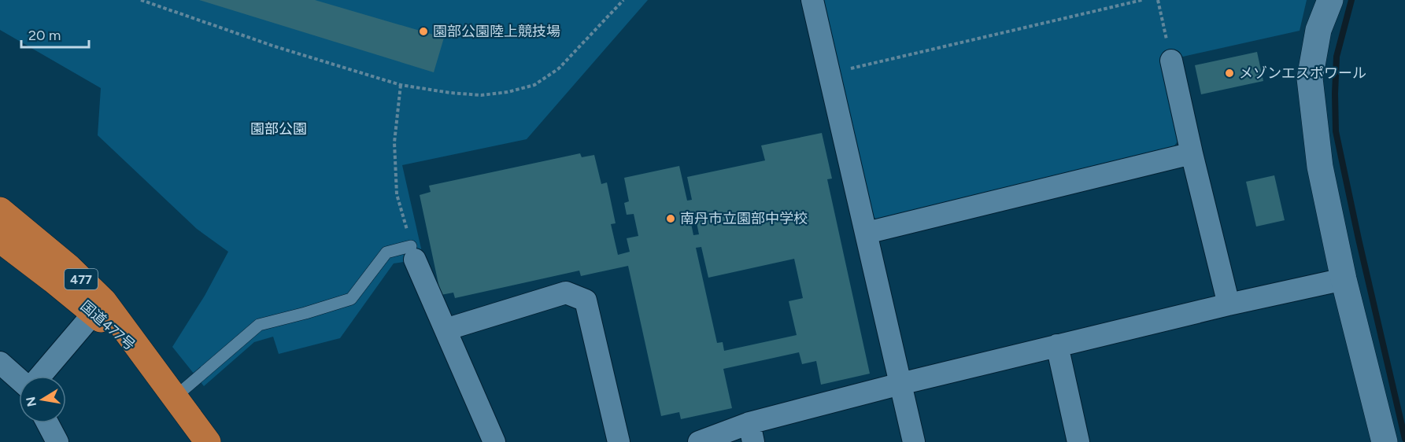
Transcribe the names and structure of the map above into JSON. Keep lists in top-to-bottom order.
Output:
{
  "streets": {
    "highway": ["477", "国道477号"]
  },
  "parks": ["園部公園"],
  "places": ["園部公園陸上競技場", "メゾンエスポワール", "南丹市立園部中学校"],
  "scale_bar": "20 m",
  "north": "left"
}
